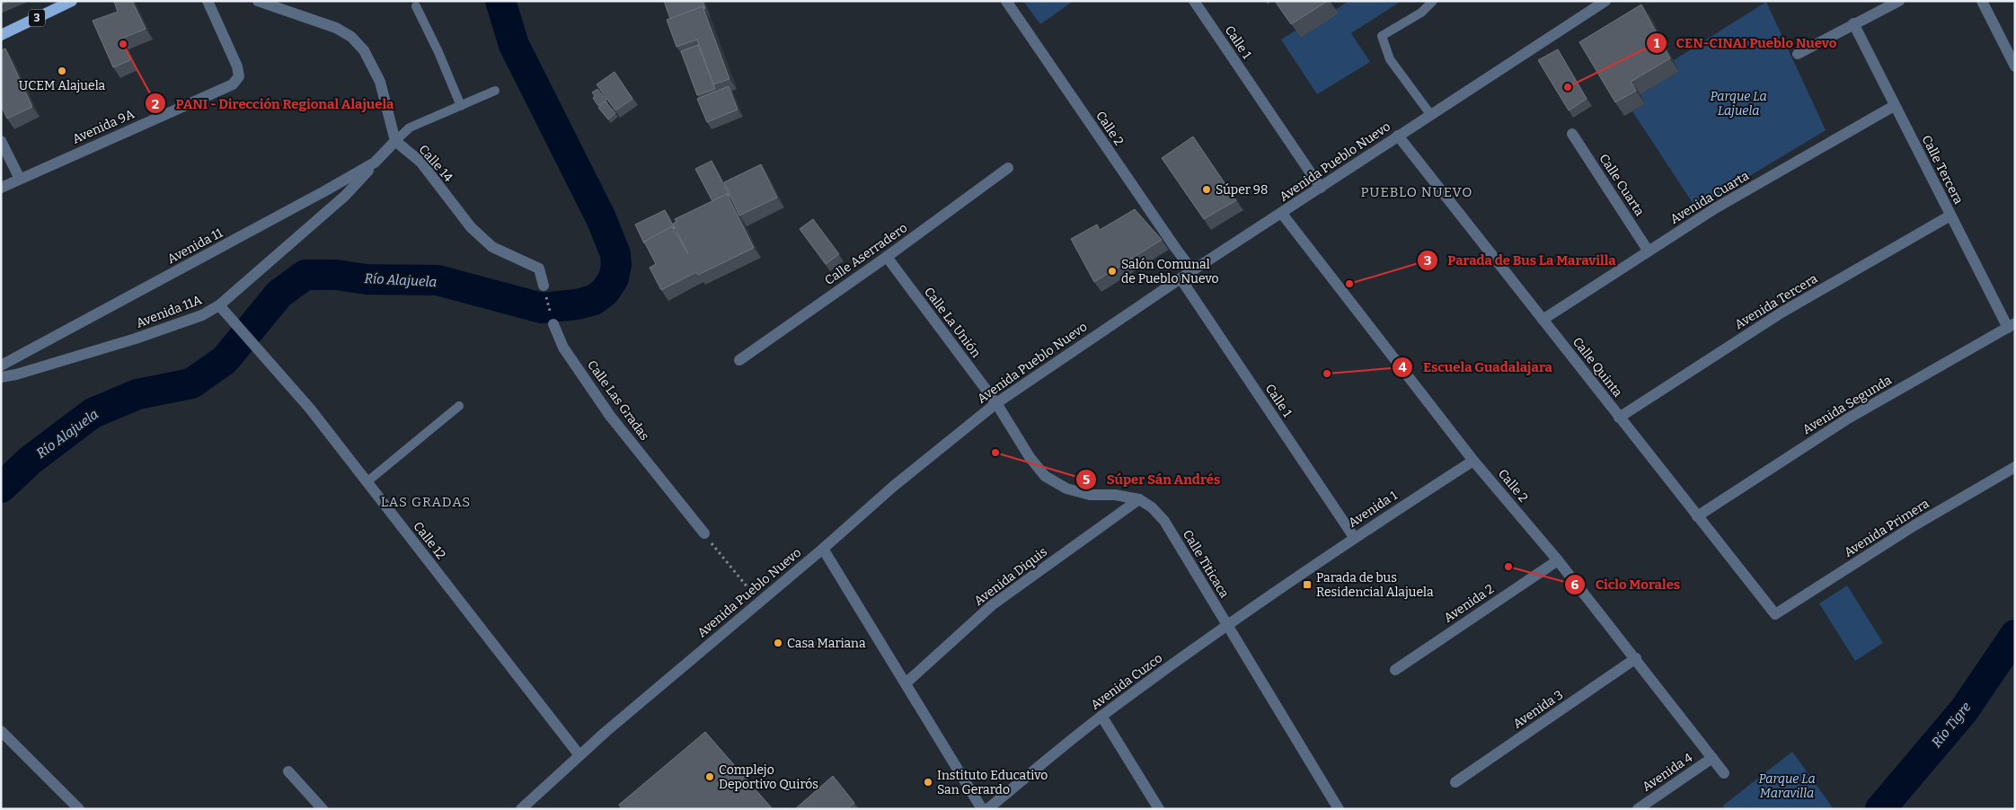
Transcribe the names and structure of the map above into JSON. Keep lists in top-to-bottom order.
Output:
{
  "streets": {
    "main road": ["3"],
    "street": [
      "Calle 1",
      "Avenida 9A",
      "Calle 2",
      "Avenida Pueblo Nuevo",
      "Calle 14",
      "Calle Tercera",
      "Calle Cuarta",
      "Avenida Cuarta",
      "Avenida 11",
      "Calle Aserradero",
      "Avenida Tercera",
      "Avenida 11A",
      "Calle La Unión",
      "Calle Quinta",
      "Calle Las Gradas",
      "Avenida Segunda",
      "Avenida 1",
      "Avenida Primera",
      "Calle 12",
      "Calle Titicaca",
      "Avenida Diquis",
      "Avenida 2",
      "Avenida Cuzco",
      "Avenida 3",
      "Avenida 4"
    ]
  },
  "crossings": [
    ["Calle 1", "Avenida Pueblo Nuevo"],
    ["Calle 1", "Avenida 1"],
    ["Calle 2", "Avenida Pueblo Nuevo"],
    ["Calle 2", "Avenida 1"],
    ["Calle 2", "Avenida 2"],
    ["Calle 2", "Avenida 3"],
    ["Calle 2", "Avenida 4"],
    ["Avenida Pueblo Nuevo", "Calle La Unión"],
    ["Avenida Pueblo Nuevo", "Calle Quinta"],
    ["Avenida Pueblo Nuevo", "Calle 12"],
    ["Avenida Pueblo Nuevo", "Calle Titicaca"],
    ["Calle 14", "Avenida 11"],
    ["Calle Tercera", "Avenida Cuarta"],
    ["Calle Tercera", "Avenida Tercera"],
    ["Calle Tercera", "Avenida Segunda"],
    ["Calle Cuarta", "Avenida Cuarta"],
    ["Avenida Cuarta", "Calle Quinta"],
    ["Avenida 11", "Avenida 11A"],
    ["Calle Aserradero", "Calle La Unión"],
    ["Avenida Tercera", "Calle Quinta"],
    ["Avenida 11A", "Calle 12"],
    ["Calle La Unión", "Calle Titicaca"],
    ["Calle Quinta", "Avenida Segunda"],
    ["Calle Quinta", "Avenida Primera"],
    ["Avenida 1", "Avenida Cuzco"],
    ["Calle Titicaca", "Avenida Diquis"],
    ["Calle Titicaca", "Avenida Cuzco"]
  ],
  "districts": ["PUEBLO NUEVO", "LAS GRADAS"],
  "water": ["Río Alajuela", "Río Tigre"],
  "parks": ["Parque La Lajuela", "Parque La Maravilla"],
  "places": {
    "other": [
      "PANI - Dirección Regional Alajuela",
      "UCEM Alajuela",
      "CEN-CINAI Pueblo Nuevo",
      "Súper 98",
      "Salón Comunal de Pueblo Nuevo",
      "Parada de Bus La Maravilla",
      "Escuela Guadalajara",
      "Súper Sán Andrés",
      "Ciclo Morales",
      "Casa Mariana",
      "Complejo Deportivo Quirós",
      "Instituto Educativo San Gerardo"
    ],
    "transit": ["Parada de bus Residencial Alajuela"]
  }
}
